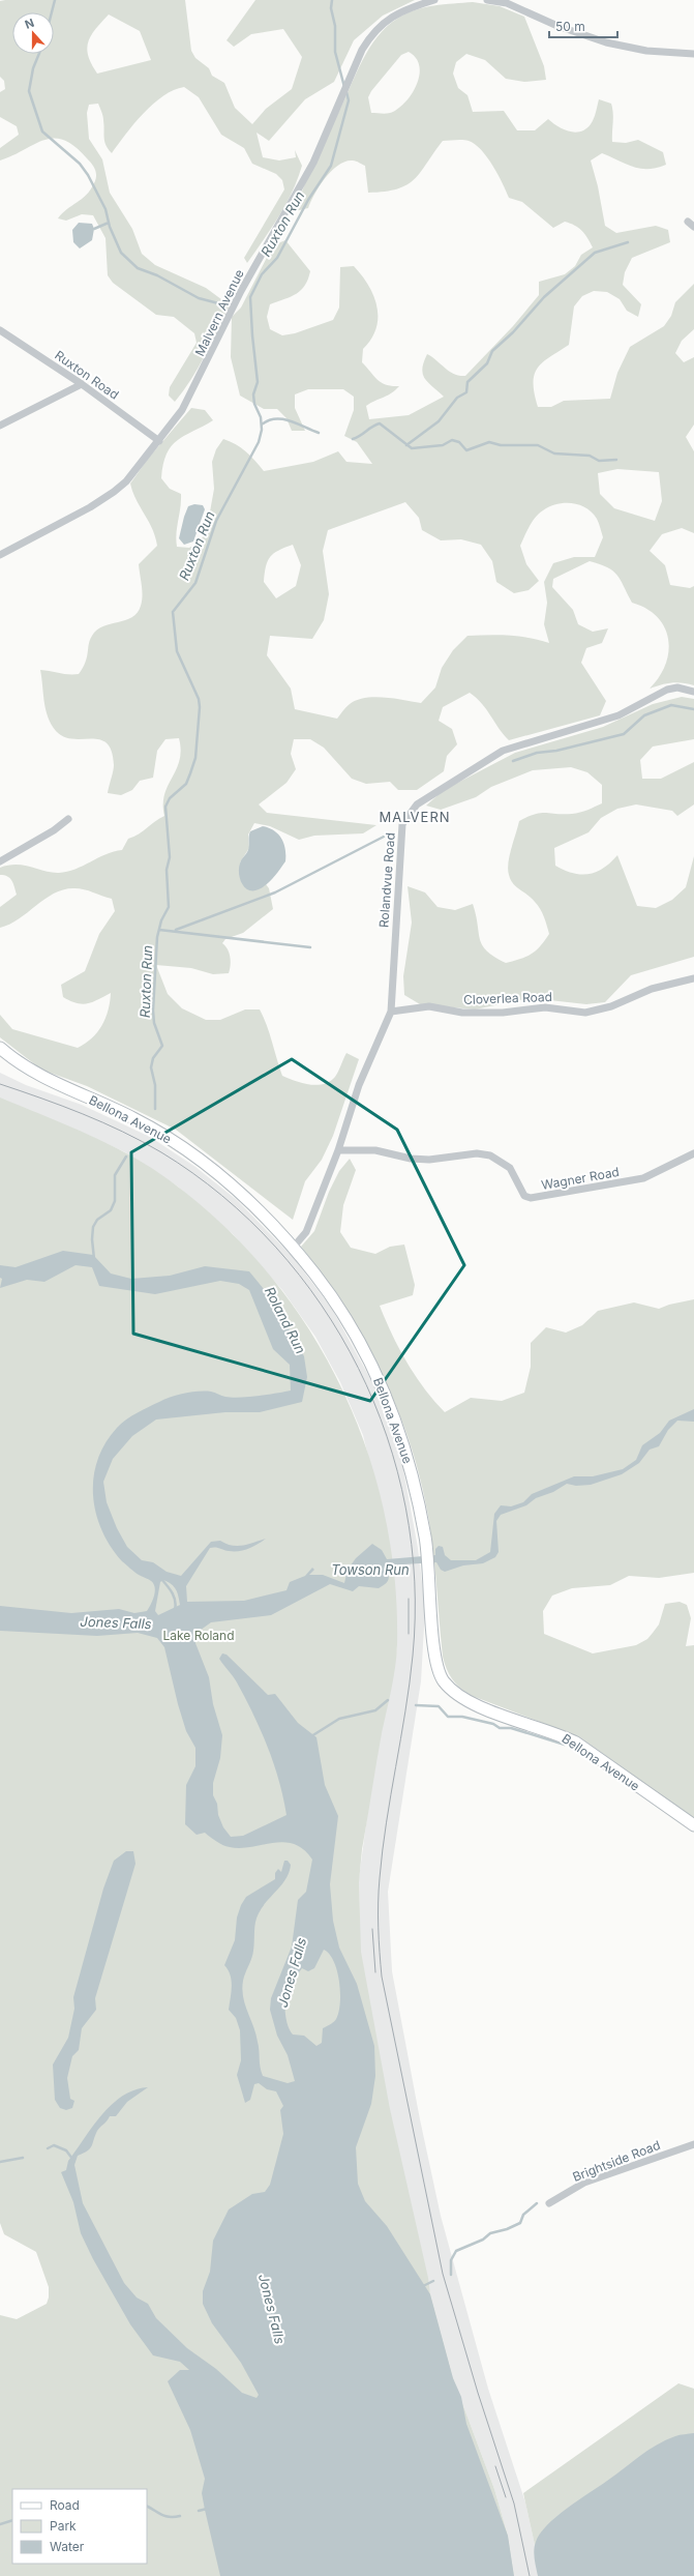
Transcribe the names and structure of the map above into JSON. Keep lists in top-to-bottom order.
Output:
{
  "streets": {
    "main road": ["Bellona Avenue"],
    "street": [
      "Malvern Avenue",
      "Ruxton Road",
      "Rolandvue Road",
      "Cloverlea Road",
      "Wagner Road",
      "Brightside Road"
    ]
  },
  "crossings": [
    ["Malvern Avenue", "Ruxton Road"],
    ["Rolandvue Road", "Cloverlea Road"],
    ["Rolandvue Road", "Bellona Avenue"],
    ["Rolandvue Road", "Wagner Road"]
  ],
  "districts": ["MALVERN"],
  "water": [
    "Ruxton Run",
    "Roland Run",
    "Towson Run",
    "Jones Falls"
  ],
  "parks": ["Lake Roland"],
  "legend": ["Road", "Park", "Water"],
  "scale_bar": "50 m",
  "north": "top"
}
